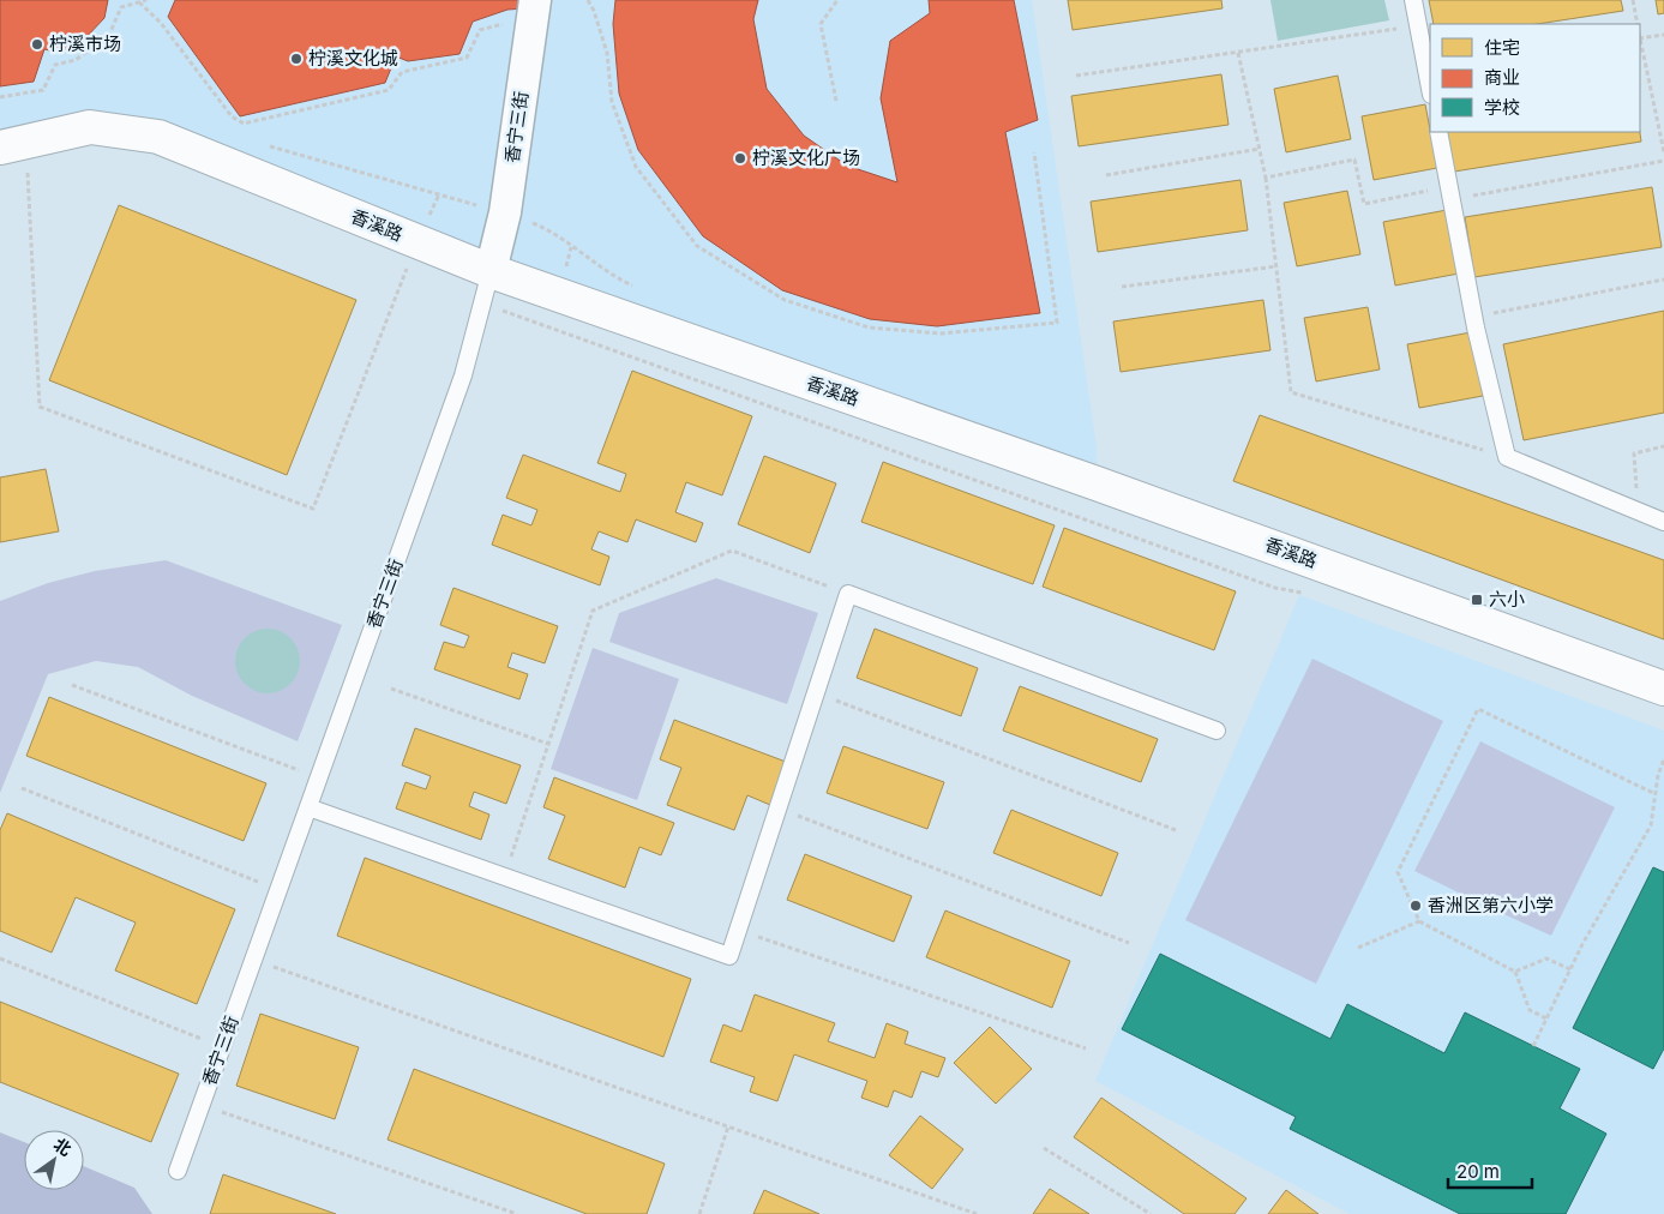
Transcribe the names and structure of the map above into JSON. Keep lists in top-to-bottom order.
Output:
{
  "streets": {
    "street": ["香宁三街", "香溪路"]
  },
  "crossings": [
    ["香宁三街", "香溪路"]
  ],
  "places": {
    "other": [
      "柠溪市场",
      "柠溪文化城",
      "柠溪文化广场",
      "香洲区第六小学"
    ],
    "transit": ["六小"]
  },
  "legend": ["住宅", "商业", "学校"],
  "scale_bar": "20 m",
  "north": "top right"
}
